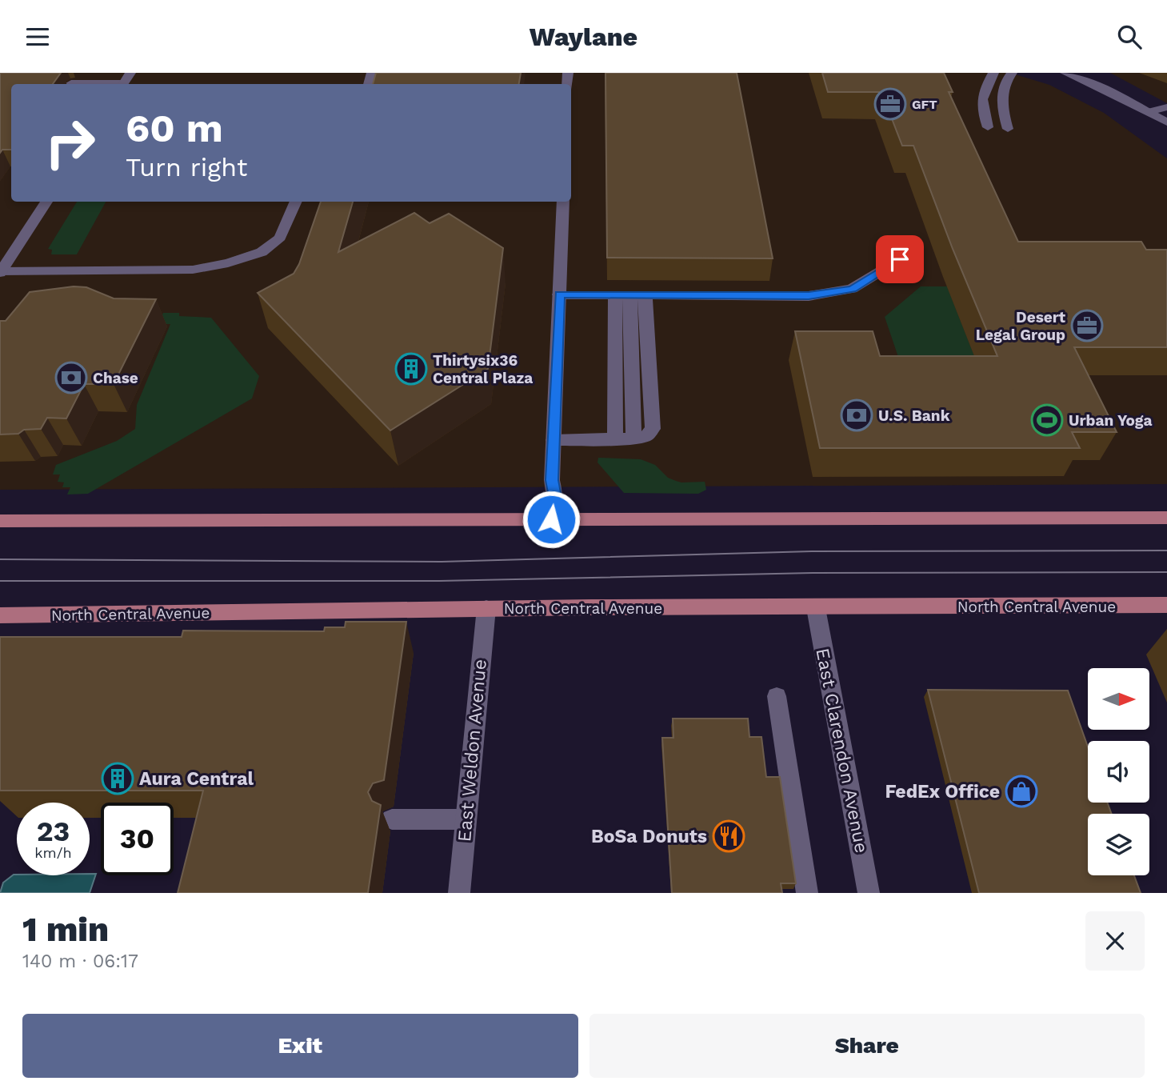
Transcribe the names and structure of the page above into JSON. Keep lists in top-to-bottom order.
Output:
{
  "streets": {
    "main road": ["North Central Avenue"],
    "street": ["East Weldon Avenue", "East Clarendon Avenue"]
  },
  "crossings": [
    ["North Central Avenue", "East Weldon Avenue"],
    ["North Central Avenue", "East Clarendon Avenue"]
  ],
  "places": {
    "office": ["GFT", "Desert Legal Group"],
    "building": ["Thirtysix36 Central Plaza", "Aura Central"],
    "bank": ["Chase", "U.S. Bank"],
    "sports": ["Urban Yoga"],
    "shop": ["FedEx Office"],
    "restaurant": ["BoSa Donuts"]
  },
  "north": "right",
  "page": {
    "header": "Waylane",
    "turn": ["60 m", "Turn right"],
    "speed": "23 km/h",
    "limit": "30",
    "heading": ["1 min", "140 m · 06:17"],
    "buttons": ["Exit", "Share"]
  }
}
